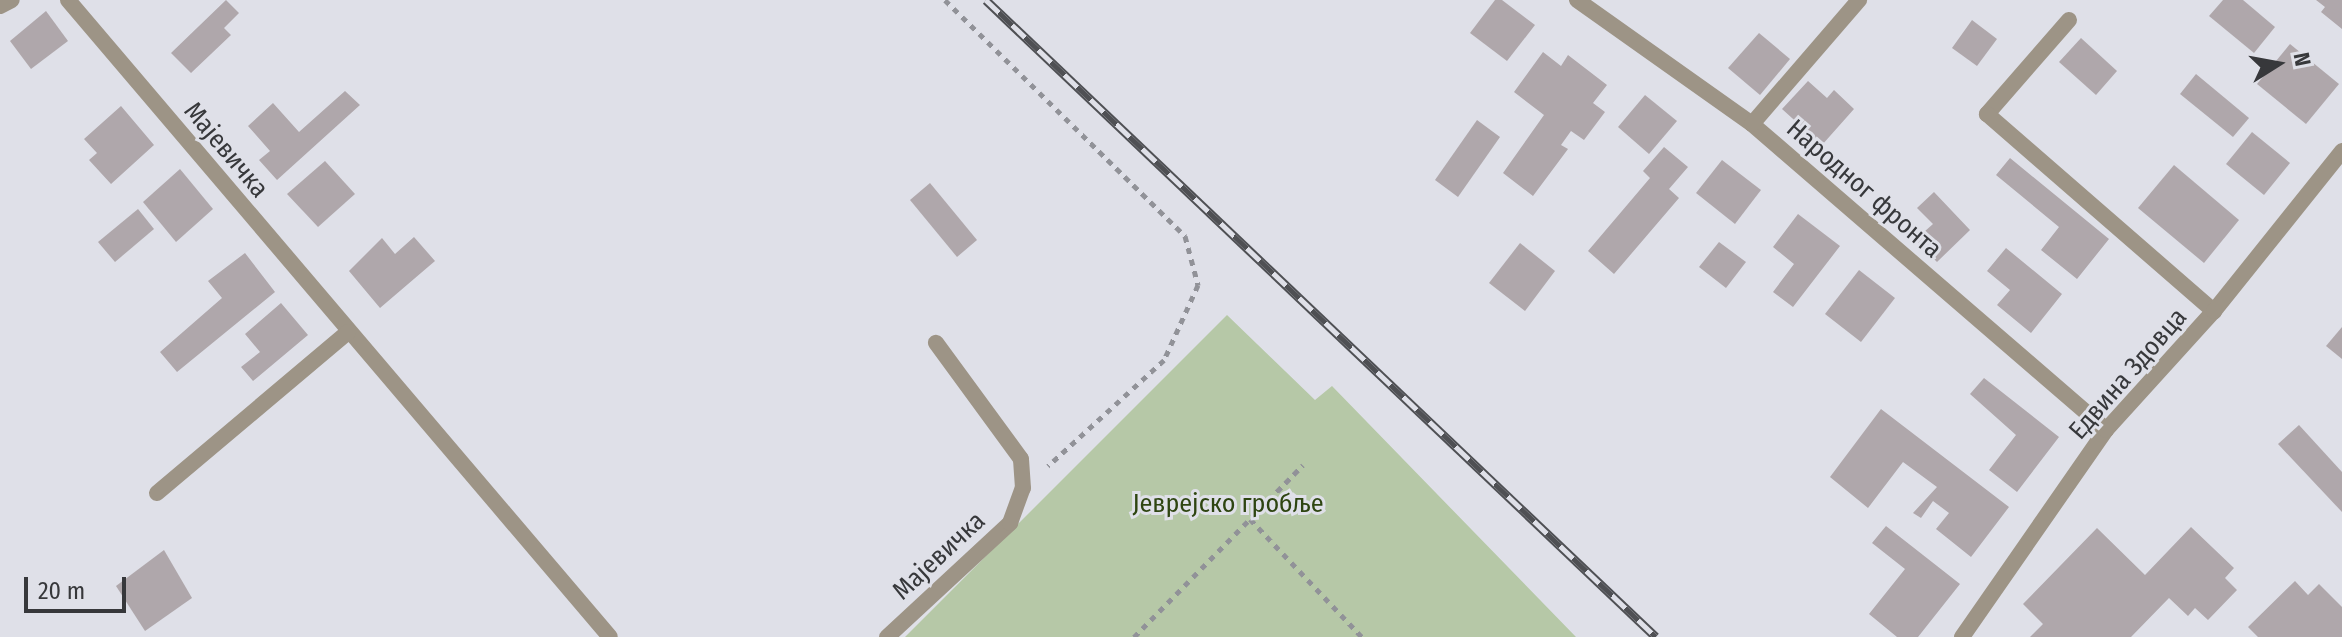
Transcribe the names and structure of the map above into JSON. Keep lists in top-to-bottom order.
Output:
{
  "streets": {
    "street": ["Мајевичка", "Народног фронта", "Едвина Здовца"]
  },
  "crossings": [
    ["Народног фронта", "Едвина Здовца"]
  ],
  "parks": ["Јеврејско гробље"],
  "scale_bar": "20 m",
  "north": "right"
}
